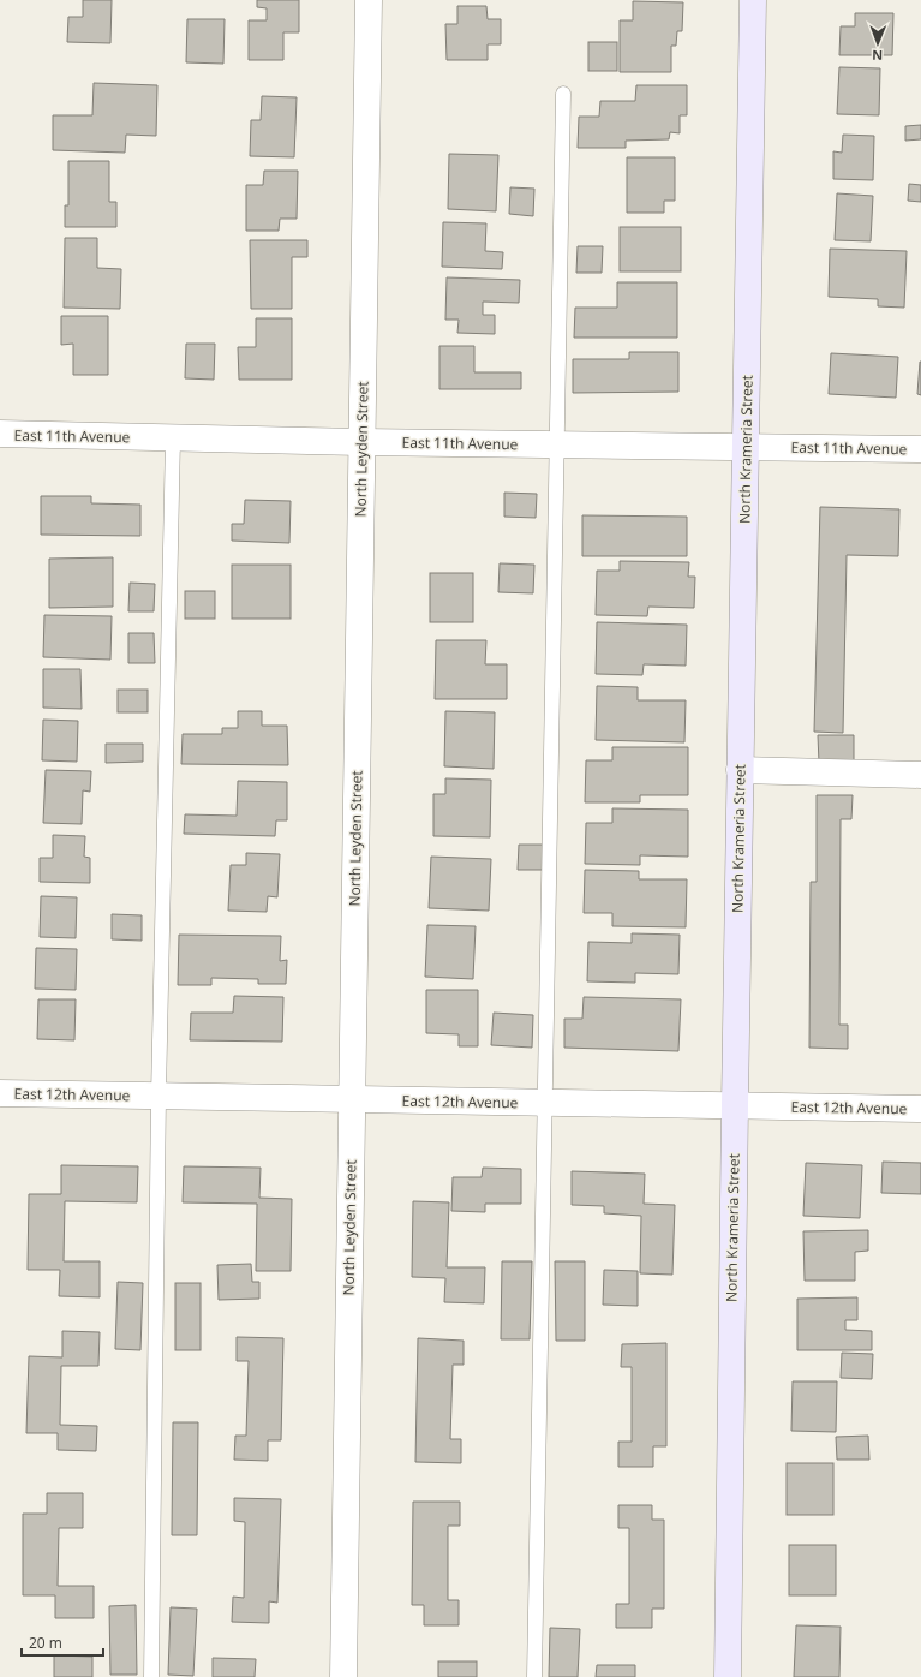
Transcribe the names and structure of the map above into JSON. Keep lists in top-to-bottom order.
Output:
{
  "streets": {
    "street": [
      "East 11th Avenue",
      "North Leyden Street",
      "North Krameria Street",
      "East 12th Avenue"
    ]
  },
  "crossings": [
    ["East 11th Avenue", "North Leyden Street"],
    ["East 11th Avenue", "North Krameria Street"],
    ["North Leyden Street", "East 12th Avenue"],
    ["North Krameria Street", "East 12th Avenue"]
  ],
  "scale_bar": "20 m",
  "north": "bottom"
}
